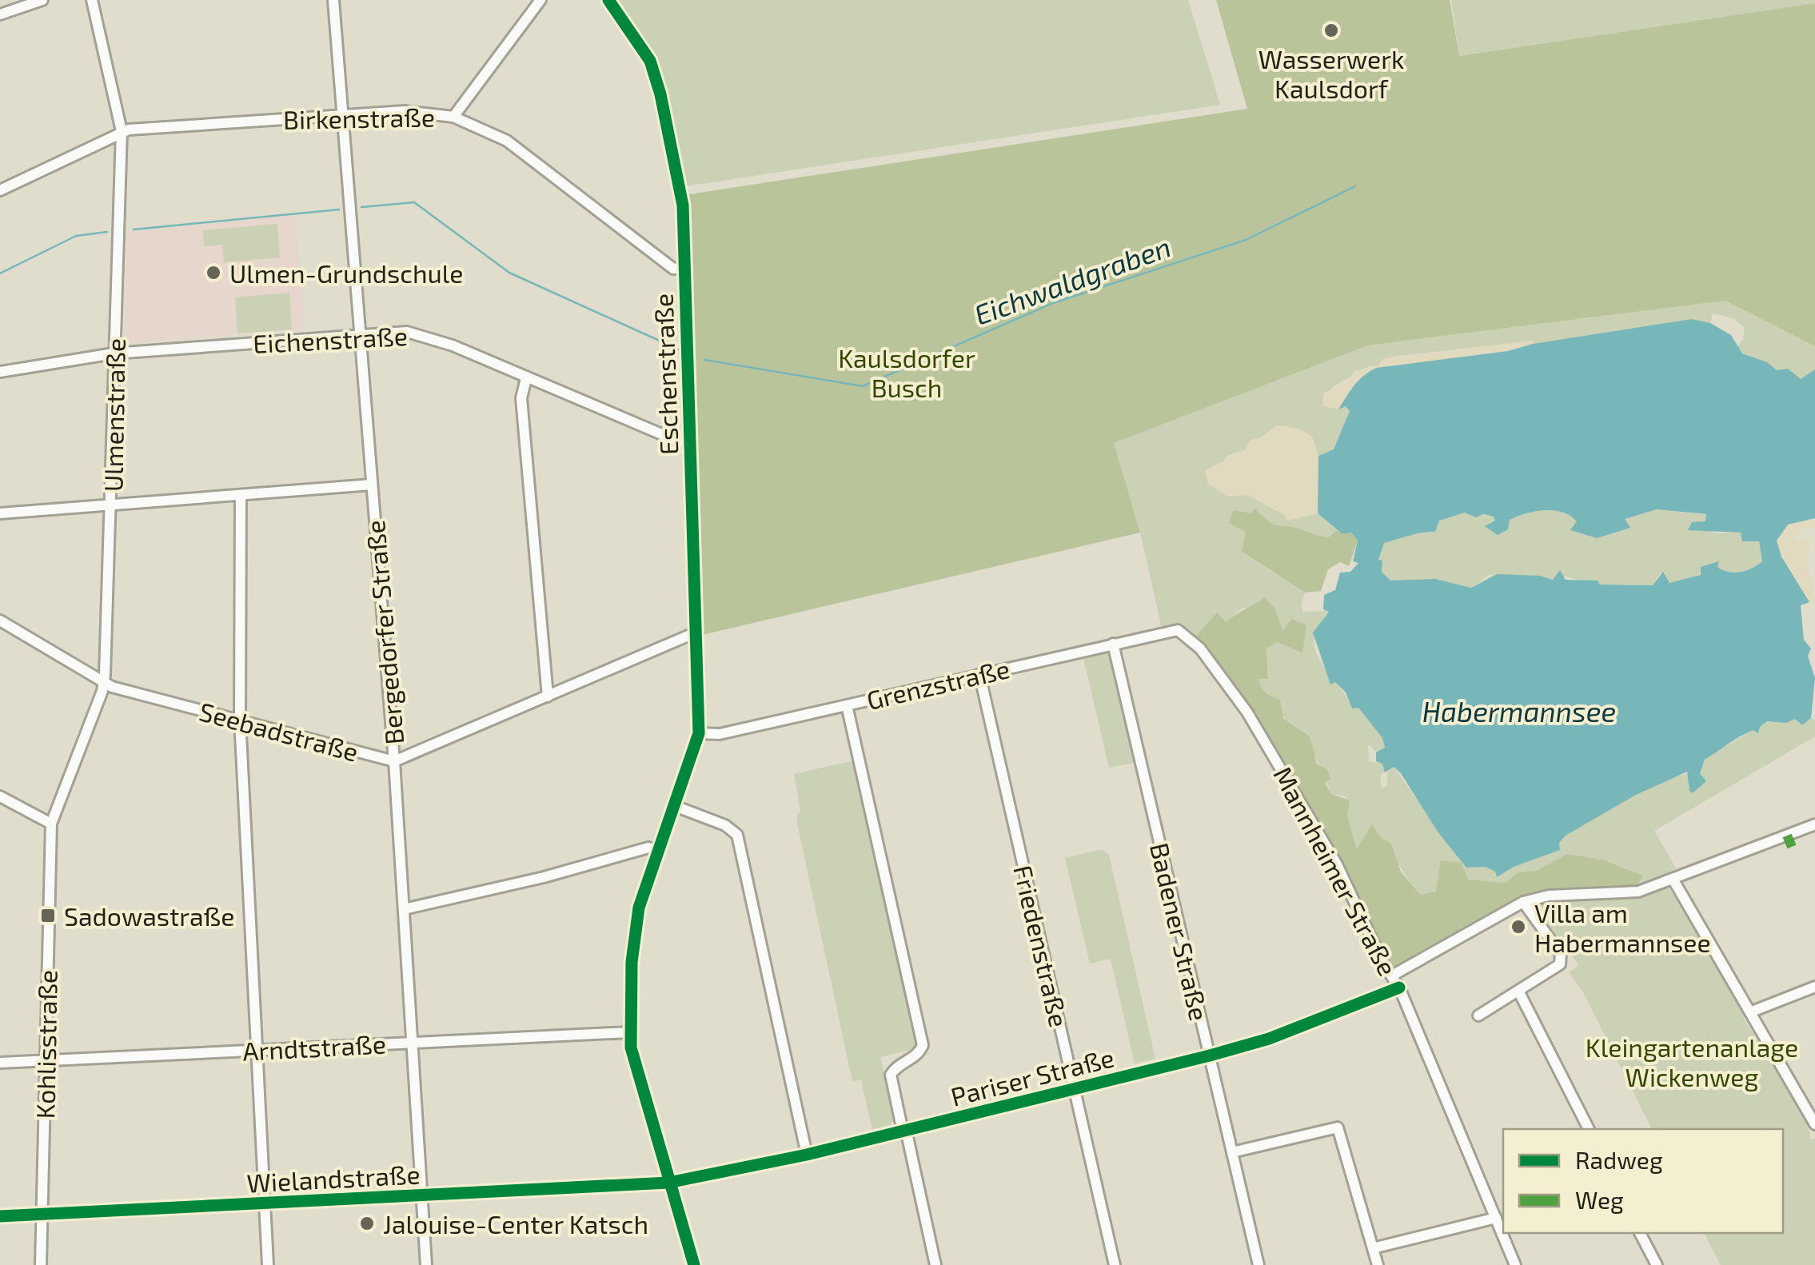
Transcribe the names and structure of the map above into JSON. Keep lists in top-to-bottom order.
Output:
{
  "streets": {
    "street": [
      "Birkenstraße",
      "Eichenstraße",
      "Eschenstraße",
      "Ulmenstraße",
      "Bergedorfer Straße",
      "Grenzstraße",
      "Seebadstraße",
      "Mannheimer Straße",
      "Badener Straße",
      "Friedenstraße",
      "Kohlisstraße",
      "Arndtstraße",
      "Pariser Straße",
      "Wielandstraße"
    ]
  },
  "crossings": [
    ["Birkenstraße", "Eschenstraße"],
    ["Birkenstraße", "Ulmenstraße"],
    ["Birkenstraße", "Bergedorfer Straße"],
    ["Eichenstraße", "Eschenstraße"],
    ["Eichenstraße", "Ulmenstraße"],
    ["Eichenstraße", "Bergedorfer Straße"],
    ["Eschenstraße", "Grenzstraße"],
    ["Eschenstraße", "Seebadstraße"],
    ["Eschenstraße", "Arndtstraße"],
    ["Eschenstraße", "Pariser Straße"],
    ["Eschenstraße", "Wielandstraße"],
    ["Ulmenstraße", "Seebadstraße"],
    ["Ulmenstraße", "Kohlisstraße"],
    ["Bergedorfer Straße", "Seebadstraße"],
    ["Bergedorfer Straße", "Arndtstraße"],
    ["Bergedorfer Straße", "Wielandstraße"],
    ["Grenzstraße", "Mannheimer Straße"],
    ["Grenzstraße", "Badener Straße"],
    ["Grenzstraße", "Friedenstraße"],
    ["Mannheimer Straße", "Pariser Straße"],
    ["Badener Straße", "Pariser Straße"],
    ["Friedenstraße", "Pariser Straße"],
    ["Kohlisstraße", "Arndtstraße"],
    ["Kohlisstraße", "Wielandstraße"],
    ["Pariser Straße", "Wielandstraße"]
  ],
  "water": ["Eichwaldgraben", "Habermannsee"],
  "parks": ["Kaulsdorfer Busch", "Kleingartenanlage Wickenweg"],
  "places": {
    "other": [
      "Wasserwerk Kaulsdorf",
      "Ulmen-Grundschule",
      "Villa am Habermannsee",
      "Jalouise-Center Katsch"
    ],
    "transit": ["Sadowastraße"]
  },
  "legend": ["Radweg", "Weg"]
}
